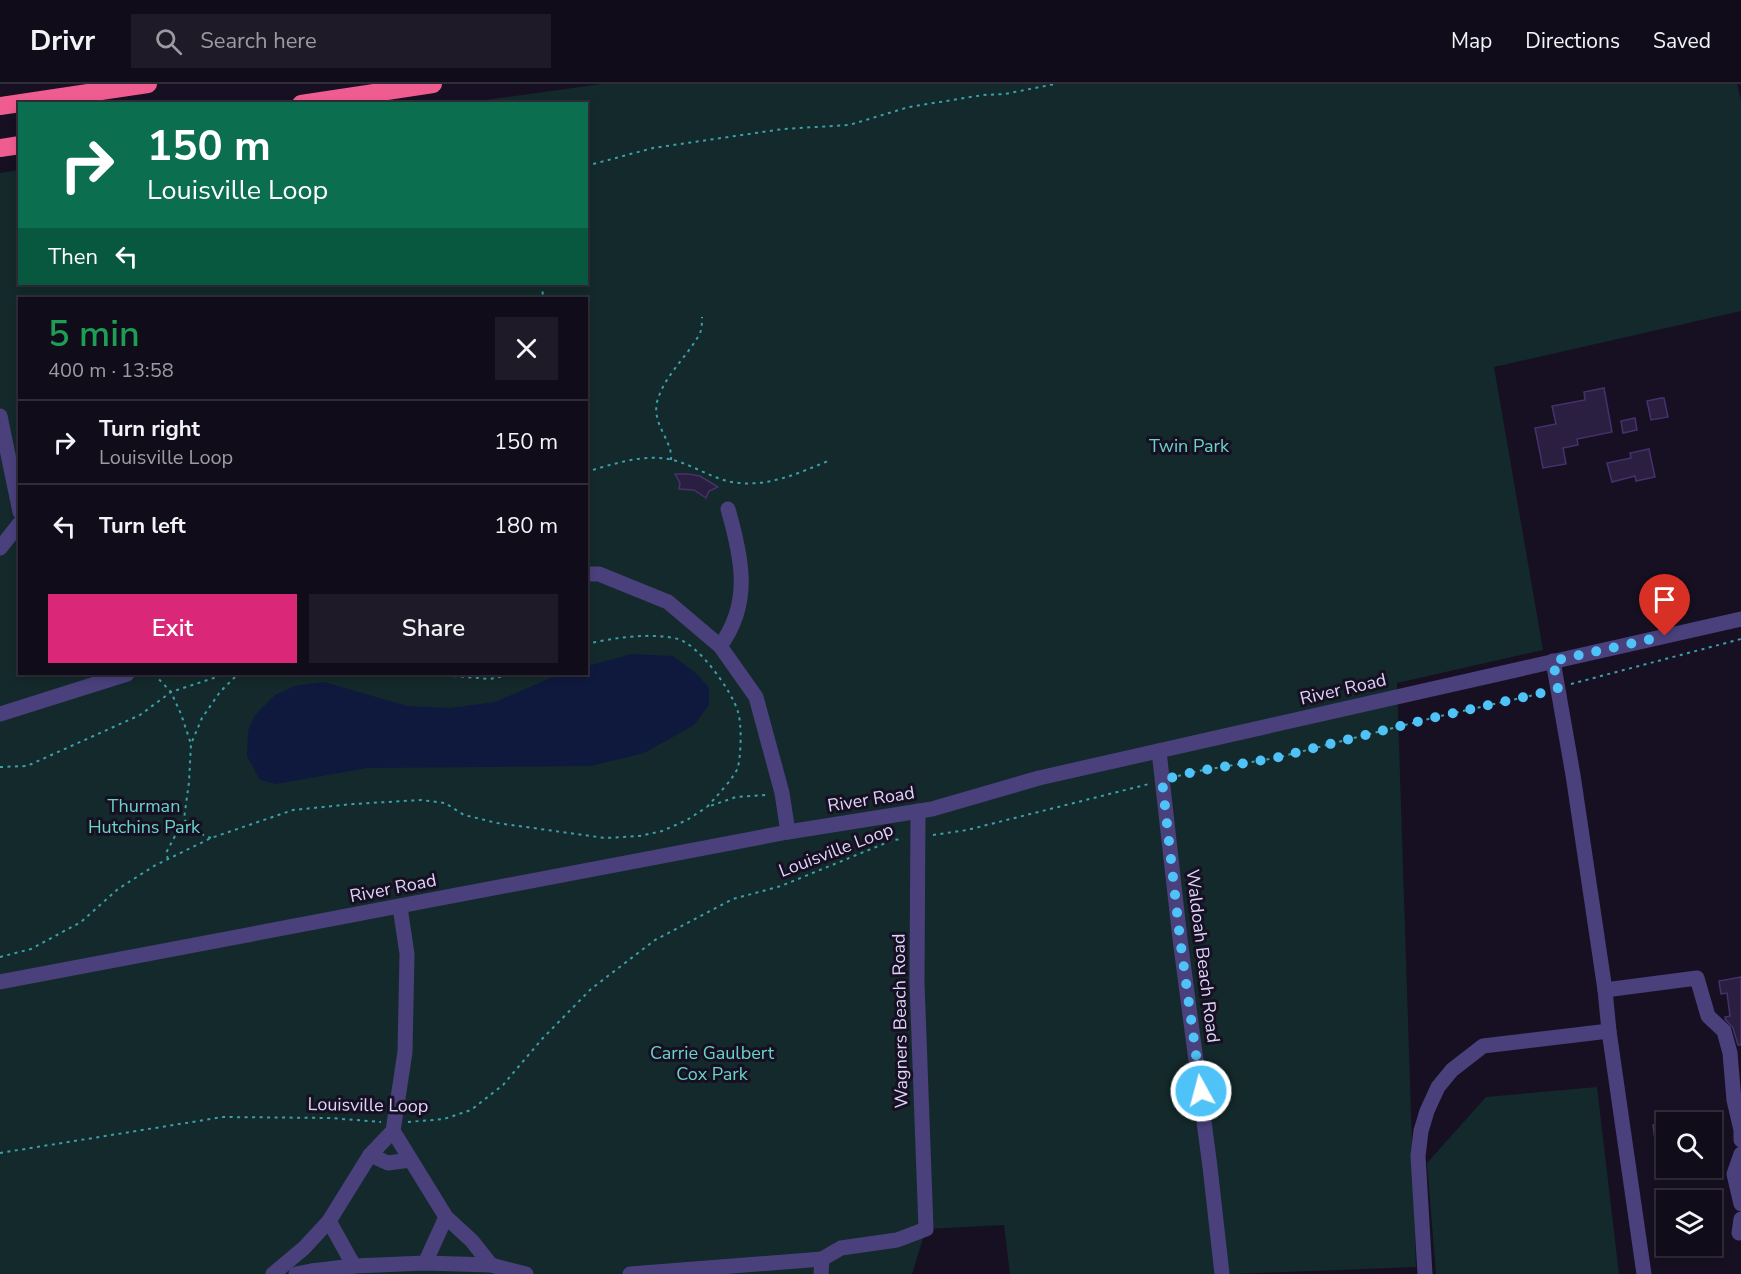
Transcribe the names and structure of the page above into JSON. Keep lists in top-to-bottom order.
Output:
{
  "streets": {
    "street": ["River Road", "Waldoah Beach Road", "Wagners Beach Road"],
    "path": ["Louisville Loop"]
  },
  "crossings": [
    ["River Road", "Waldoah Beach Road"],
    ["River Road", "Wagners Beach Road"],
    ["Louisville Loop", "Waldoah Beach Road"],
    ["Louisville Loop", "Wagners Beach Road"]
  ],
  "parks": ["Twin Park", "Thurman Hutchins Park", "Carrie Gaulbert Cox Park"],
  "page": {
    "header": "Drivr",
    "search": "Search here",
    "nav": ["Map", "Directions", "Saved"],
    "turn": ["150 m", "Louisville Loop"],
    "then": "Then",
    "heading": ["5 min", "400 m · 13:58"],
    "list": [
      {
        "name": "Turn right",
        "note": "Louisville Loop",
        "value": "150 m"
      },
      {
        "name": "Turn left",
        "value": "180 m"
      }
    ],
    "buttons": ["Exit", "Share"]
  }
}
